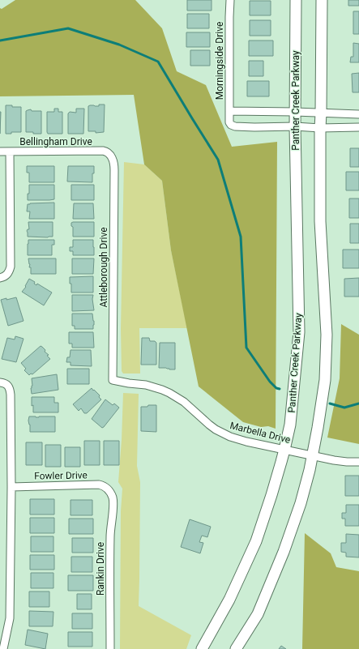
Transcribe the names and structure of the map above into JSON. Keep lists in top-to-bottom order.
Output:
{
  "streets": {
    "main road": ["Panther Creek Parkway"],
    "street": [
      "Morningside Drive",
      "Bellingham Drive",
      "Attleborough Drive",
      "Marbella Drive",
      "Fowler Drive",
      "Rankin Drive"
    ]
  },
  "crossings": [
    ["Morningside Drive", "Panther Creek Parkway"],
    ["Panther Creek Parkway", "Marbella Drive"],
    ["Bellingham Drive", "Attleborough Drive"],
    ["Attleborough Drive", "Marbella Drive"],
    ["Fowler Drive", "Rankin Drive"]
  ]
}
